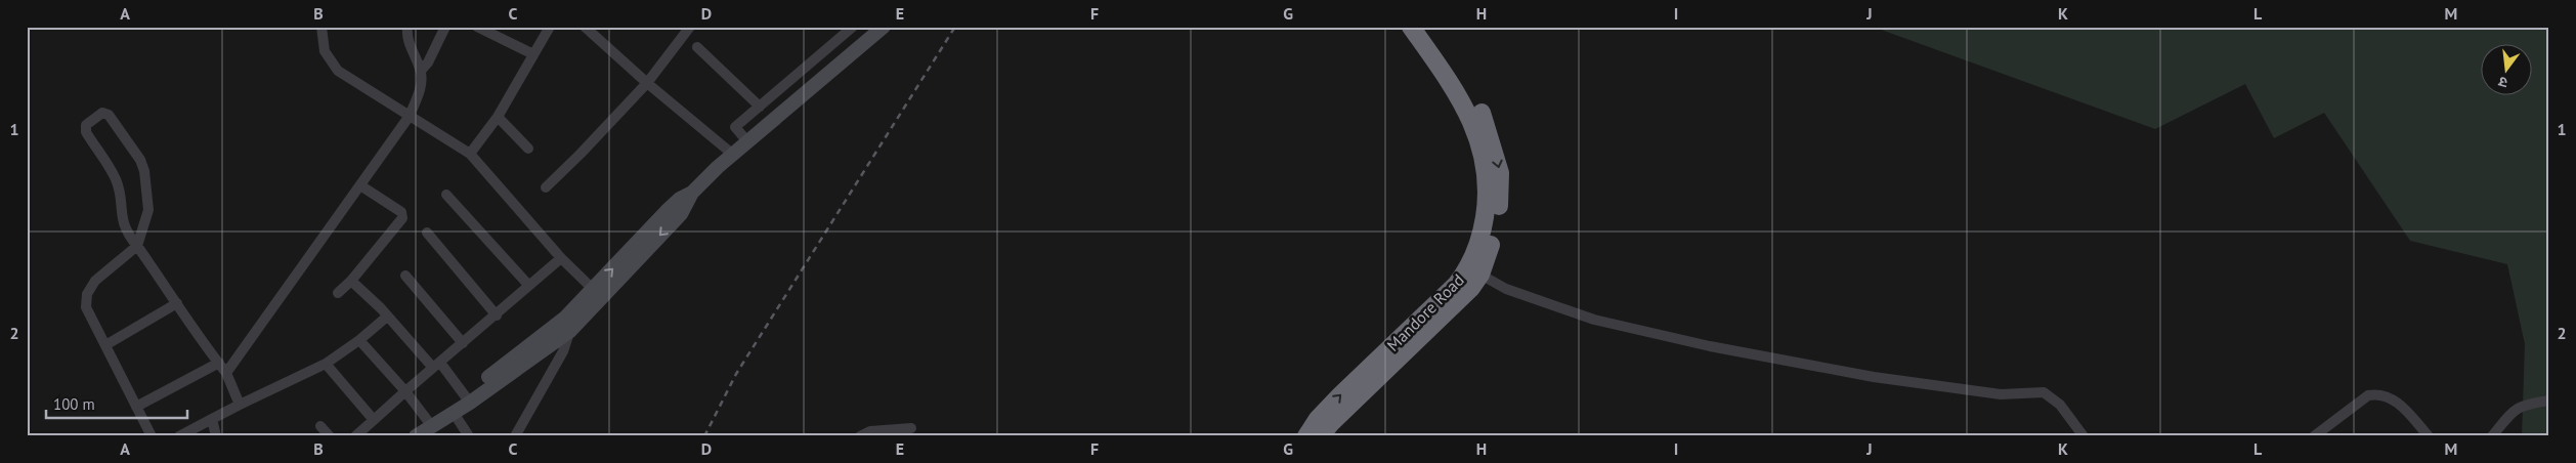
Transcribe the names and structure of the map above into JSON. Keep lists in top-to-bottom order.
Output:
{
  "streets": {
    "highway": ["Mandore Road"]
  },
  "scale_bar": "100 m",
  "north": "bottom",
  "grid": {
    "columns": [
      "A",
      "B",
      "C",
      "D",
      "E",
      "F",
      "G",
      "H",
      "I",
      "J",
      "K",
      "L",
      "M"
    ],
    "rows": ["1", "2"]
  }
}
